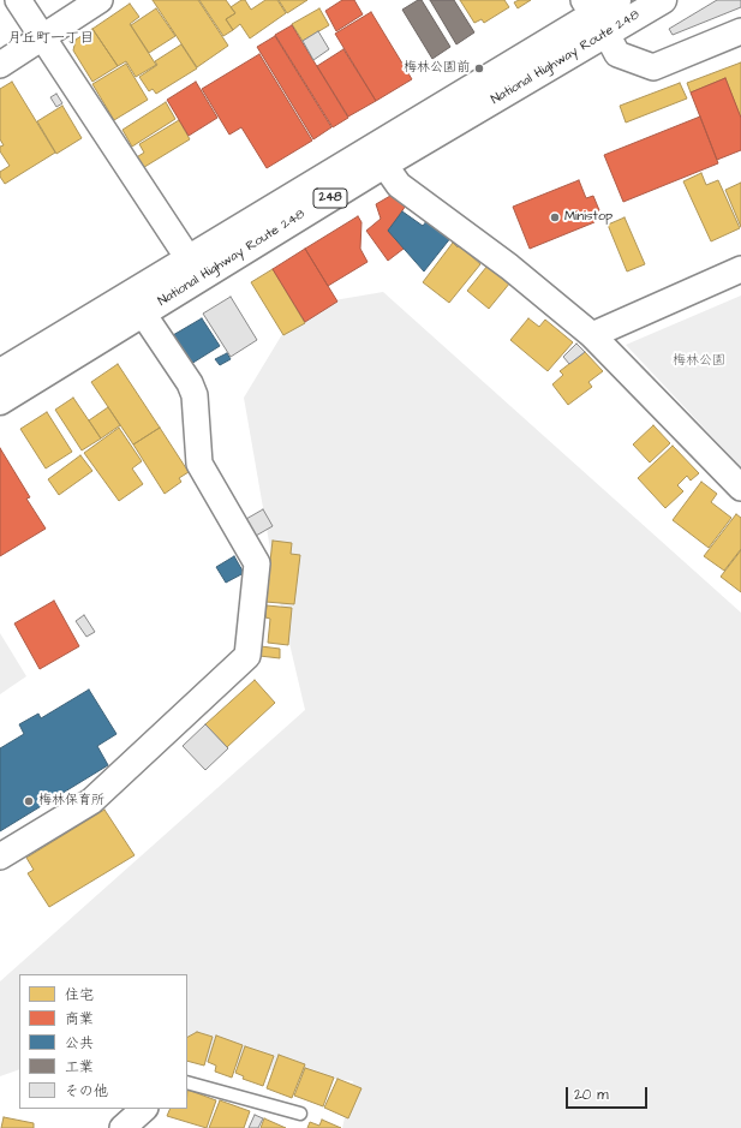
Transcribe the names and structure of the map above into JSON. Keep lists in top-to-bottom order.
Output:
{
  "streets": {
    "highway": ["National Highway Route 248", "248"]
  },
  "districts": ["月丘町一丁目"],
  "parks": ["梅林公園"],
  "places": ["梅林公園前", "Ministop", "梅林保育所"],
  "legend": [
    "住宅",
    "商業",
    "公共",
    "工業",
    "その他"
  ],
  "scale_bar": "20 m"
}
